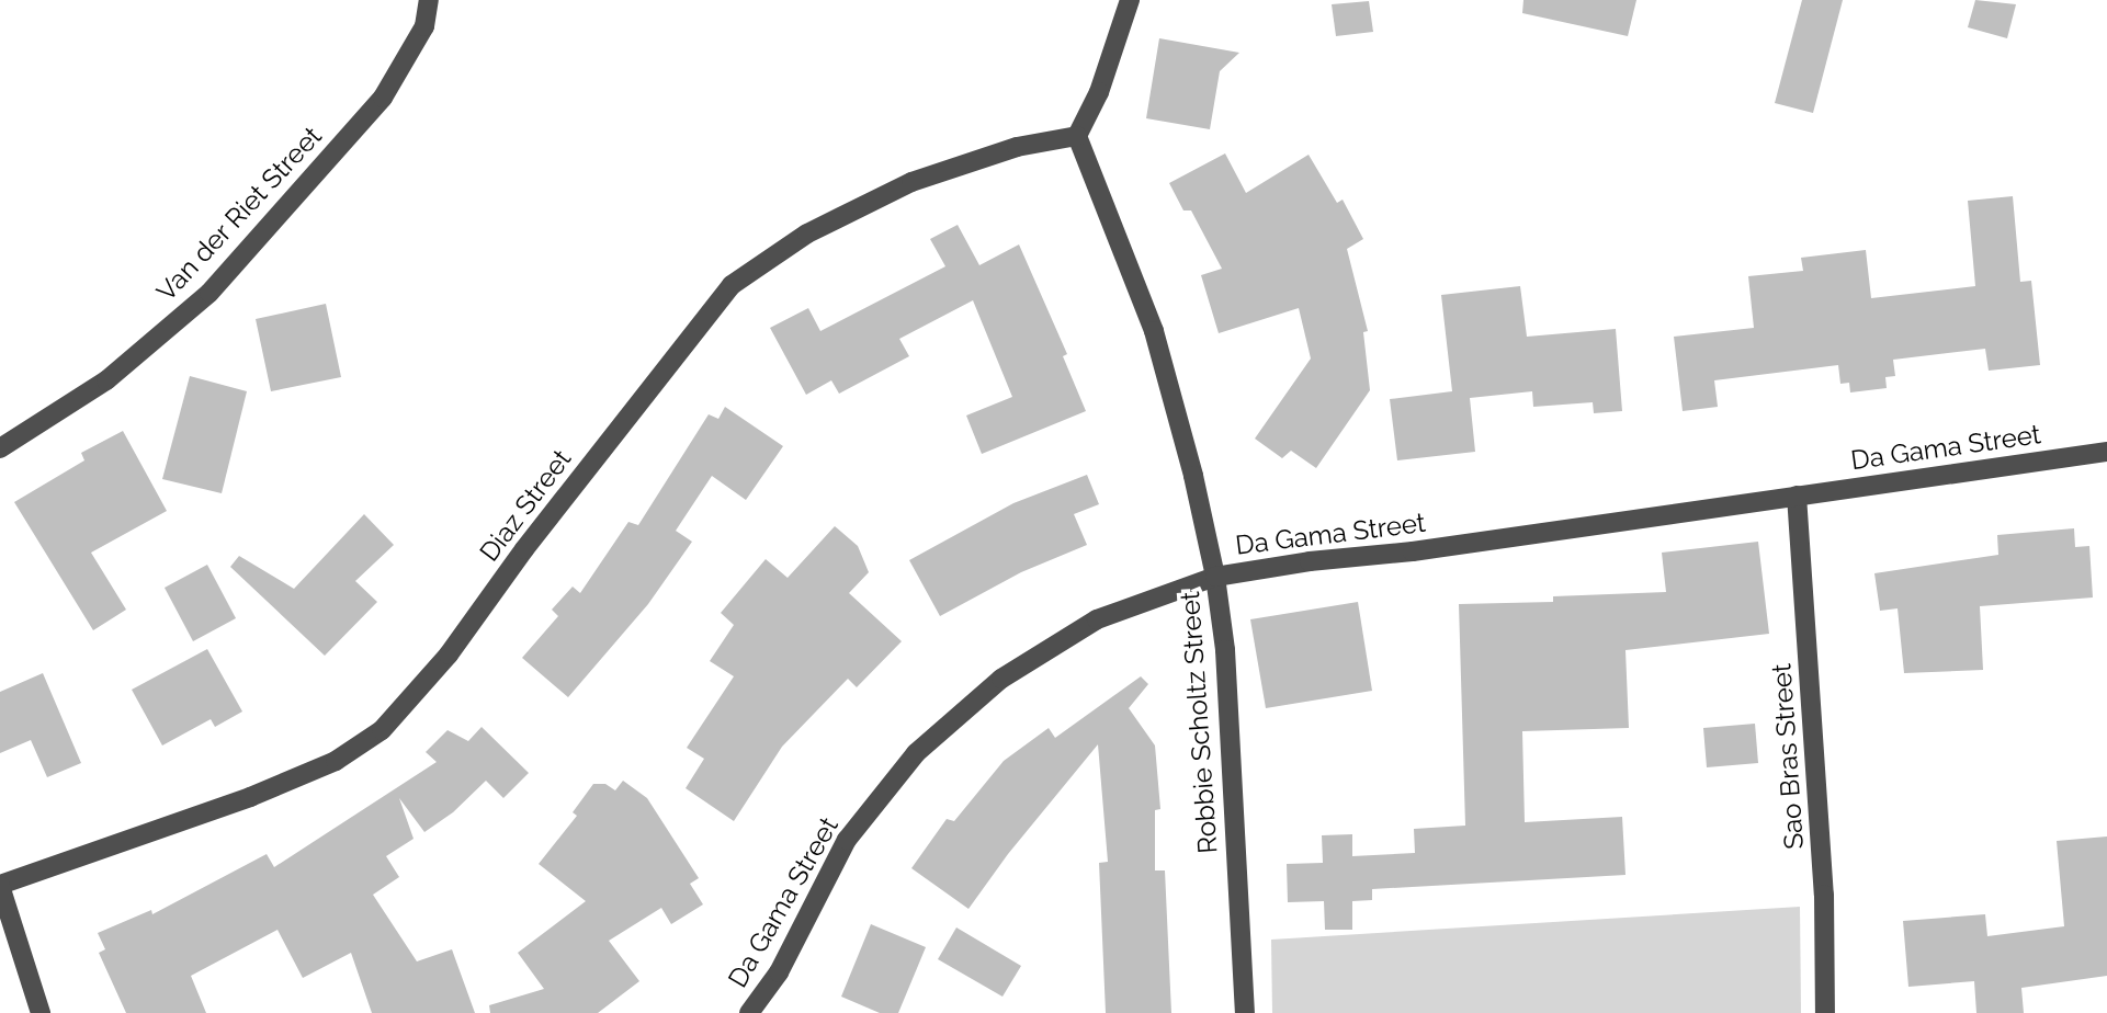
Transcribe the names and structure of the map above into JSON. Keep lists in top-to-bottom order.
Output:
{
  "streets": {
    "street": [
      "Van der Riet Street",
      "Da Gama Street",
      "Diaz Street",
      "Robbie Scholtz Street",
      "Sao Bras Street"
    ]
  },
  "crossings": [
    ["Da Gama Street", "Robbie Scholtz Street"],
    ["Da Gama Street", "Sao Bras Street"],
    ["Diaz Street", "Robbie Scholtz Street"]
  ]
}
